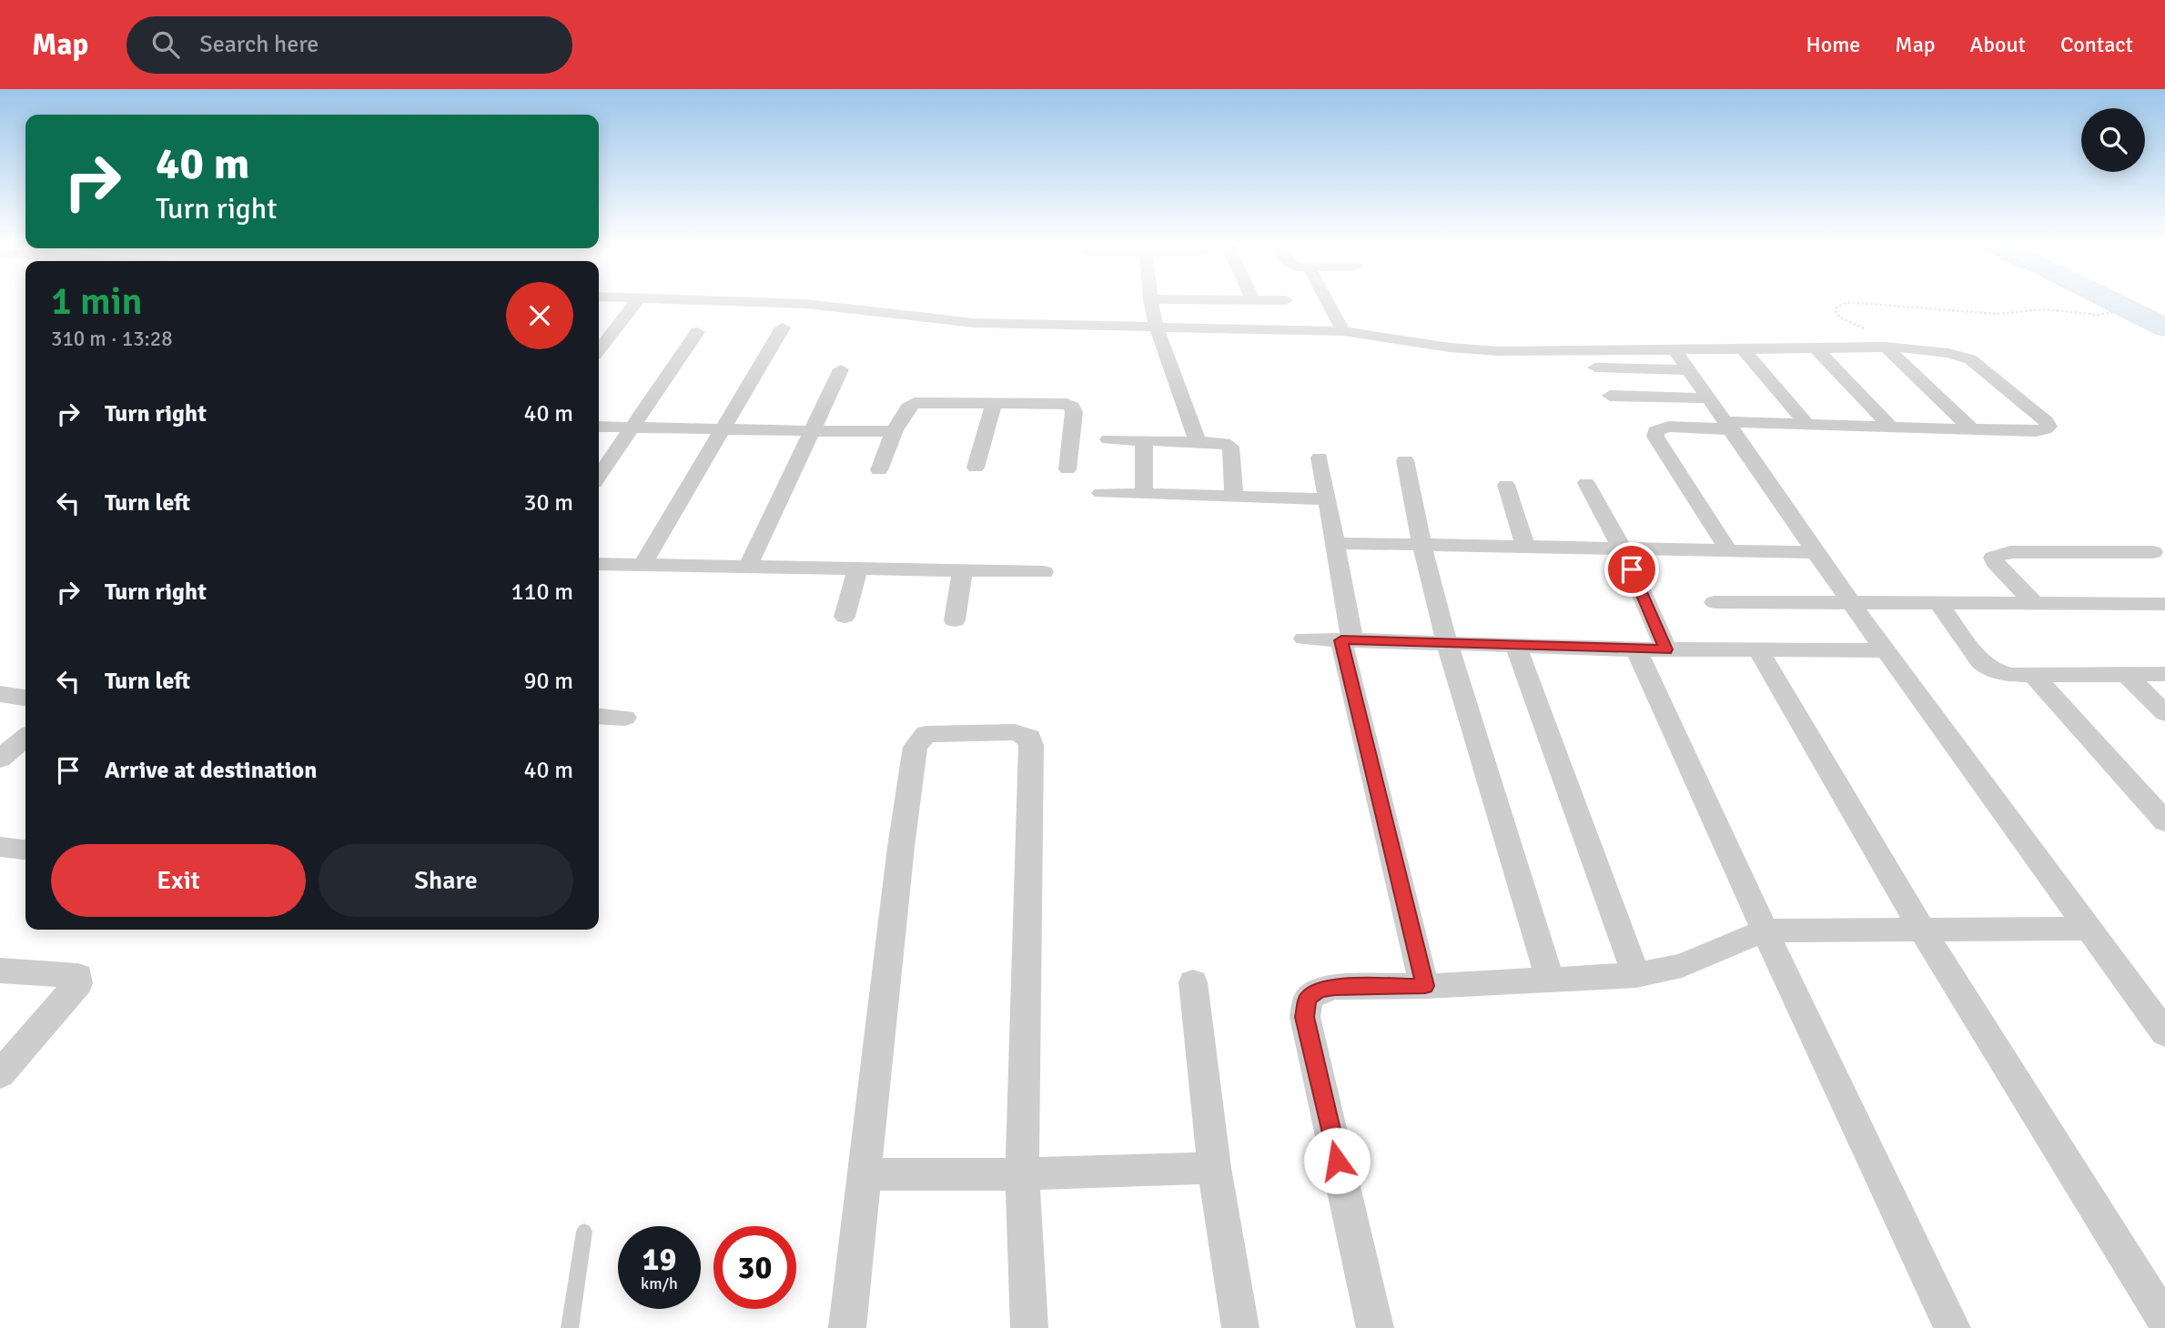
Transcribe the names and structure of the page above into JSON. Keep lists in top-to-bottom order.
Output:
{
  "page": {
    "header": "Map",
    "search": "Search here",
    "nav": [
      "Home",
      "Map",
      "About",
      "Contact"
    ],
    "turn": ["40 m", "Turn right"],
    "heading": ["1 min", "310 m · 13:28"],
    "list": [
      {
        "name": "Turn right",
        "value": "40 m"
      },
      {
        "name": "Turn left",
        "value": "30 m"
      },
      {
        "name": "Turn right",
        "value": "110 m"
      },
      {
        "name": "Turn left",
        "value": "90 m"
      },
      {
        "name": "Arrive at destination",
        "value": "40 m"
      }
    ],
    "buttons": ["Exit", "Share"],
    "speed": "19 km/h",
    "limit": "30"
  }
}
